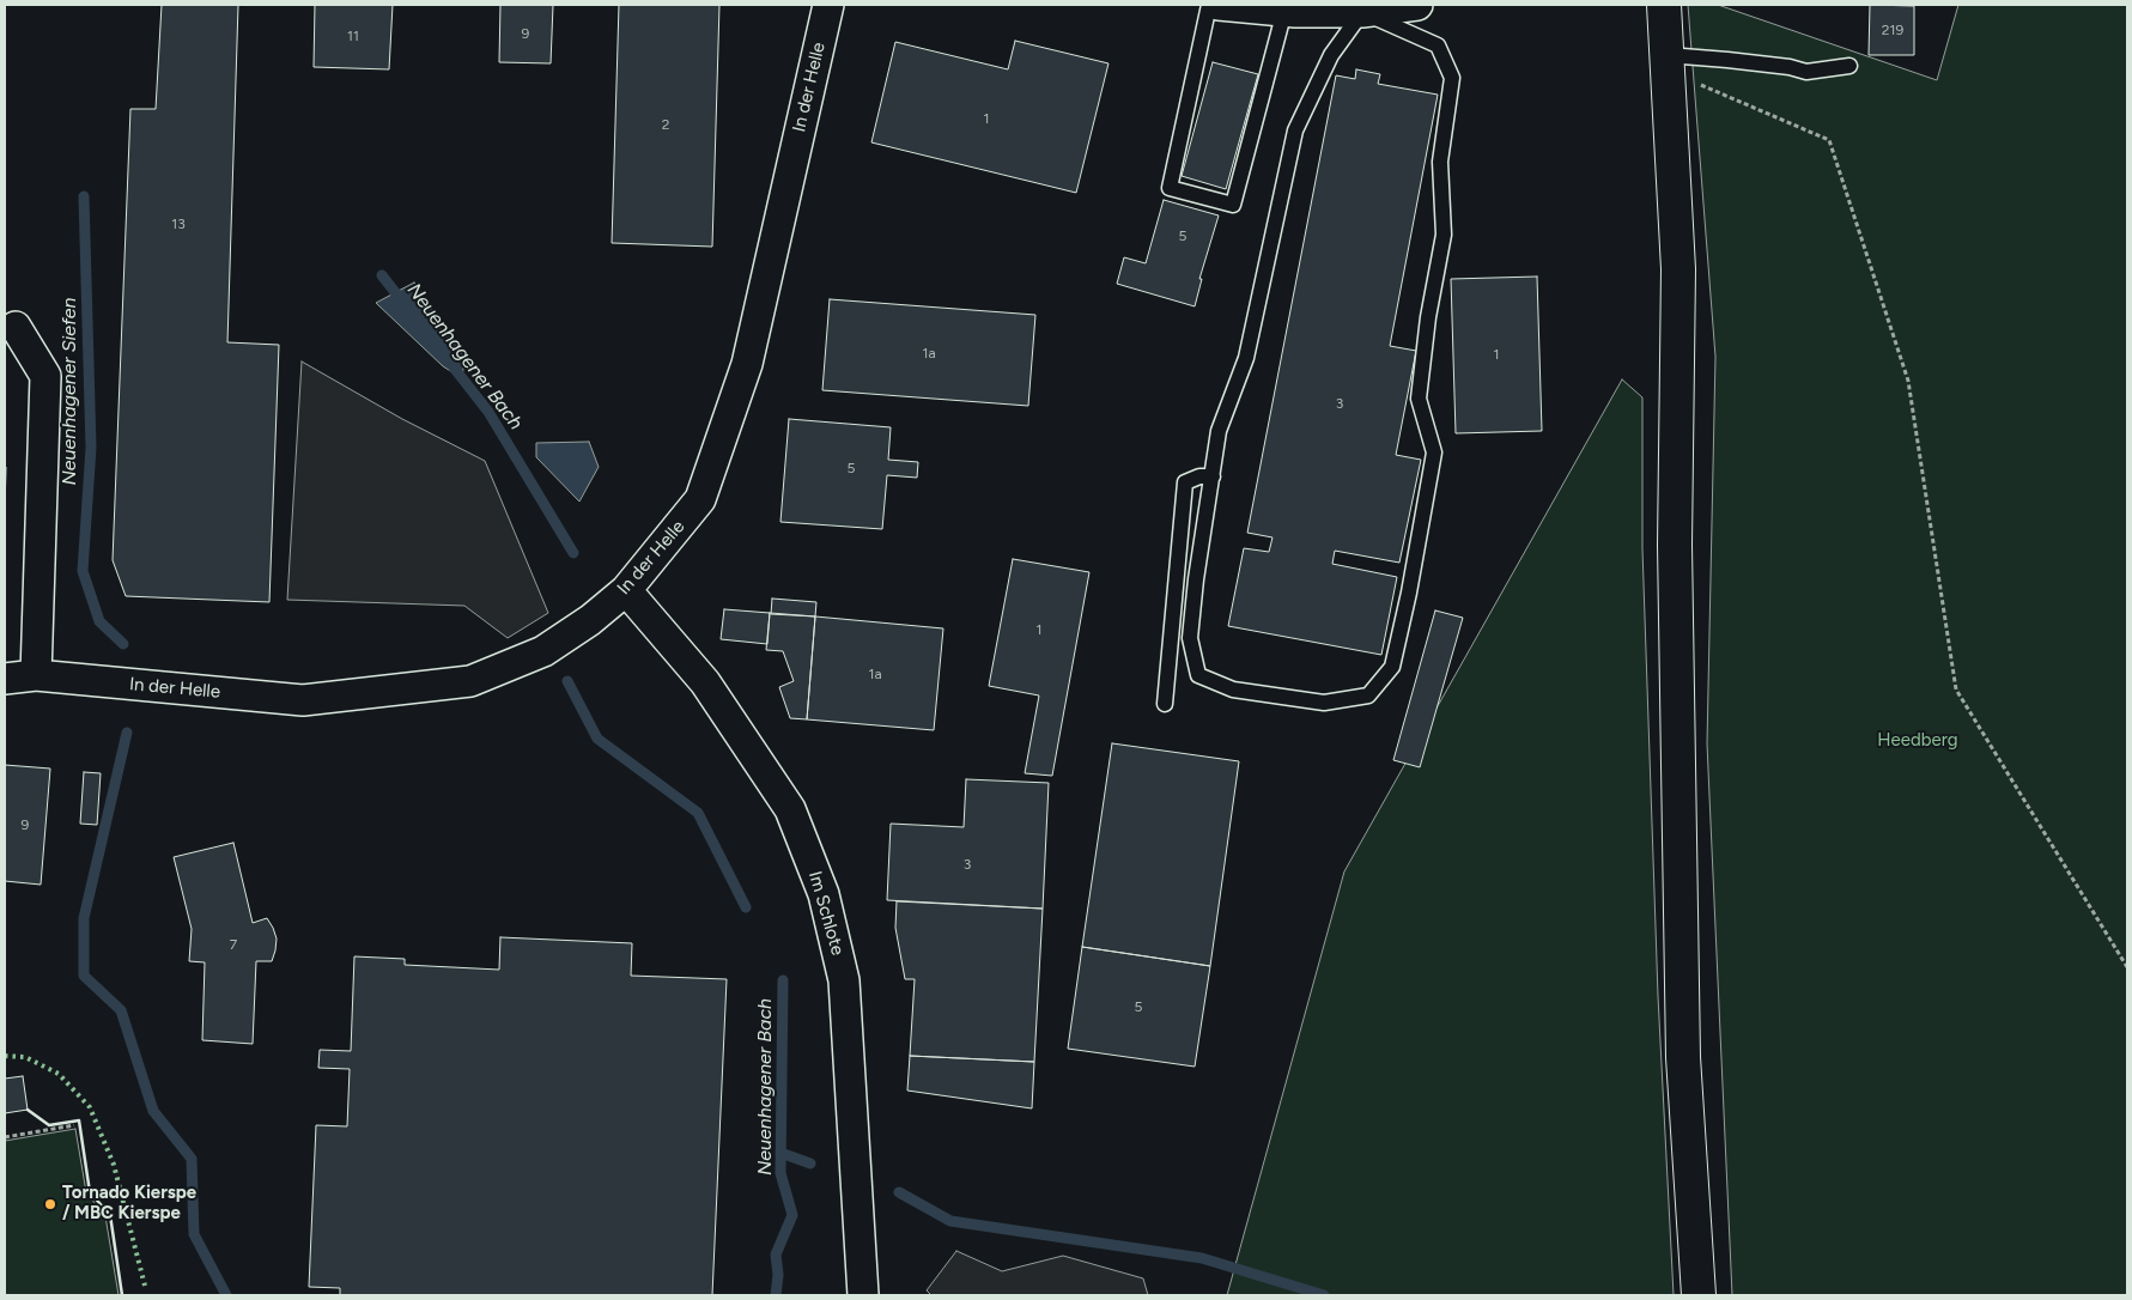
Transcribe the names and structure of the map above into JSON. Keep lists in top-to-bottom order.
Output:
{
  "streets": {
    "street": ["In der Helle", "Im Schlote"]
  },
  "crossings": [
    ["In der Helle", "Im Schlote"]
  ],
  "water": ["Neuenhagener Bach", "Neuenhagener Siefen"],
  "parks": ["Heedberg"],
  "places": ["Tornado Kierspe / MBC Kierspe"],
  "house_numbers": [
    "219",
    "9",
    "11",
    "1",
    "2",
    "13",
    "5",
    "1a",
    "1",
    "3",
    "5",
    "1",
    "1a",
    "9",
    "3",
    "7",
    "5"
  ]
}
